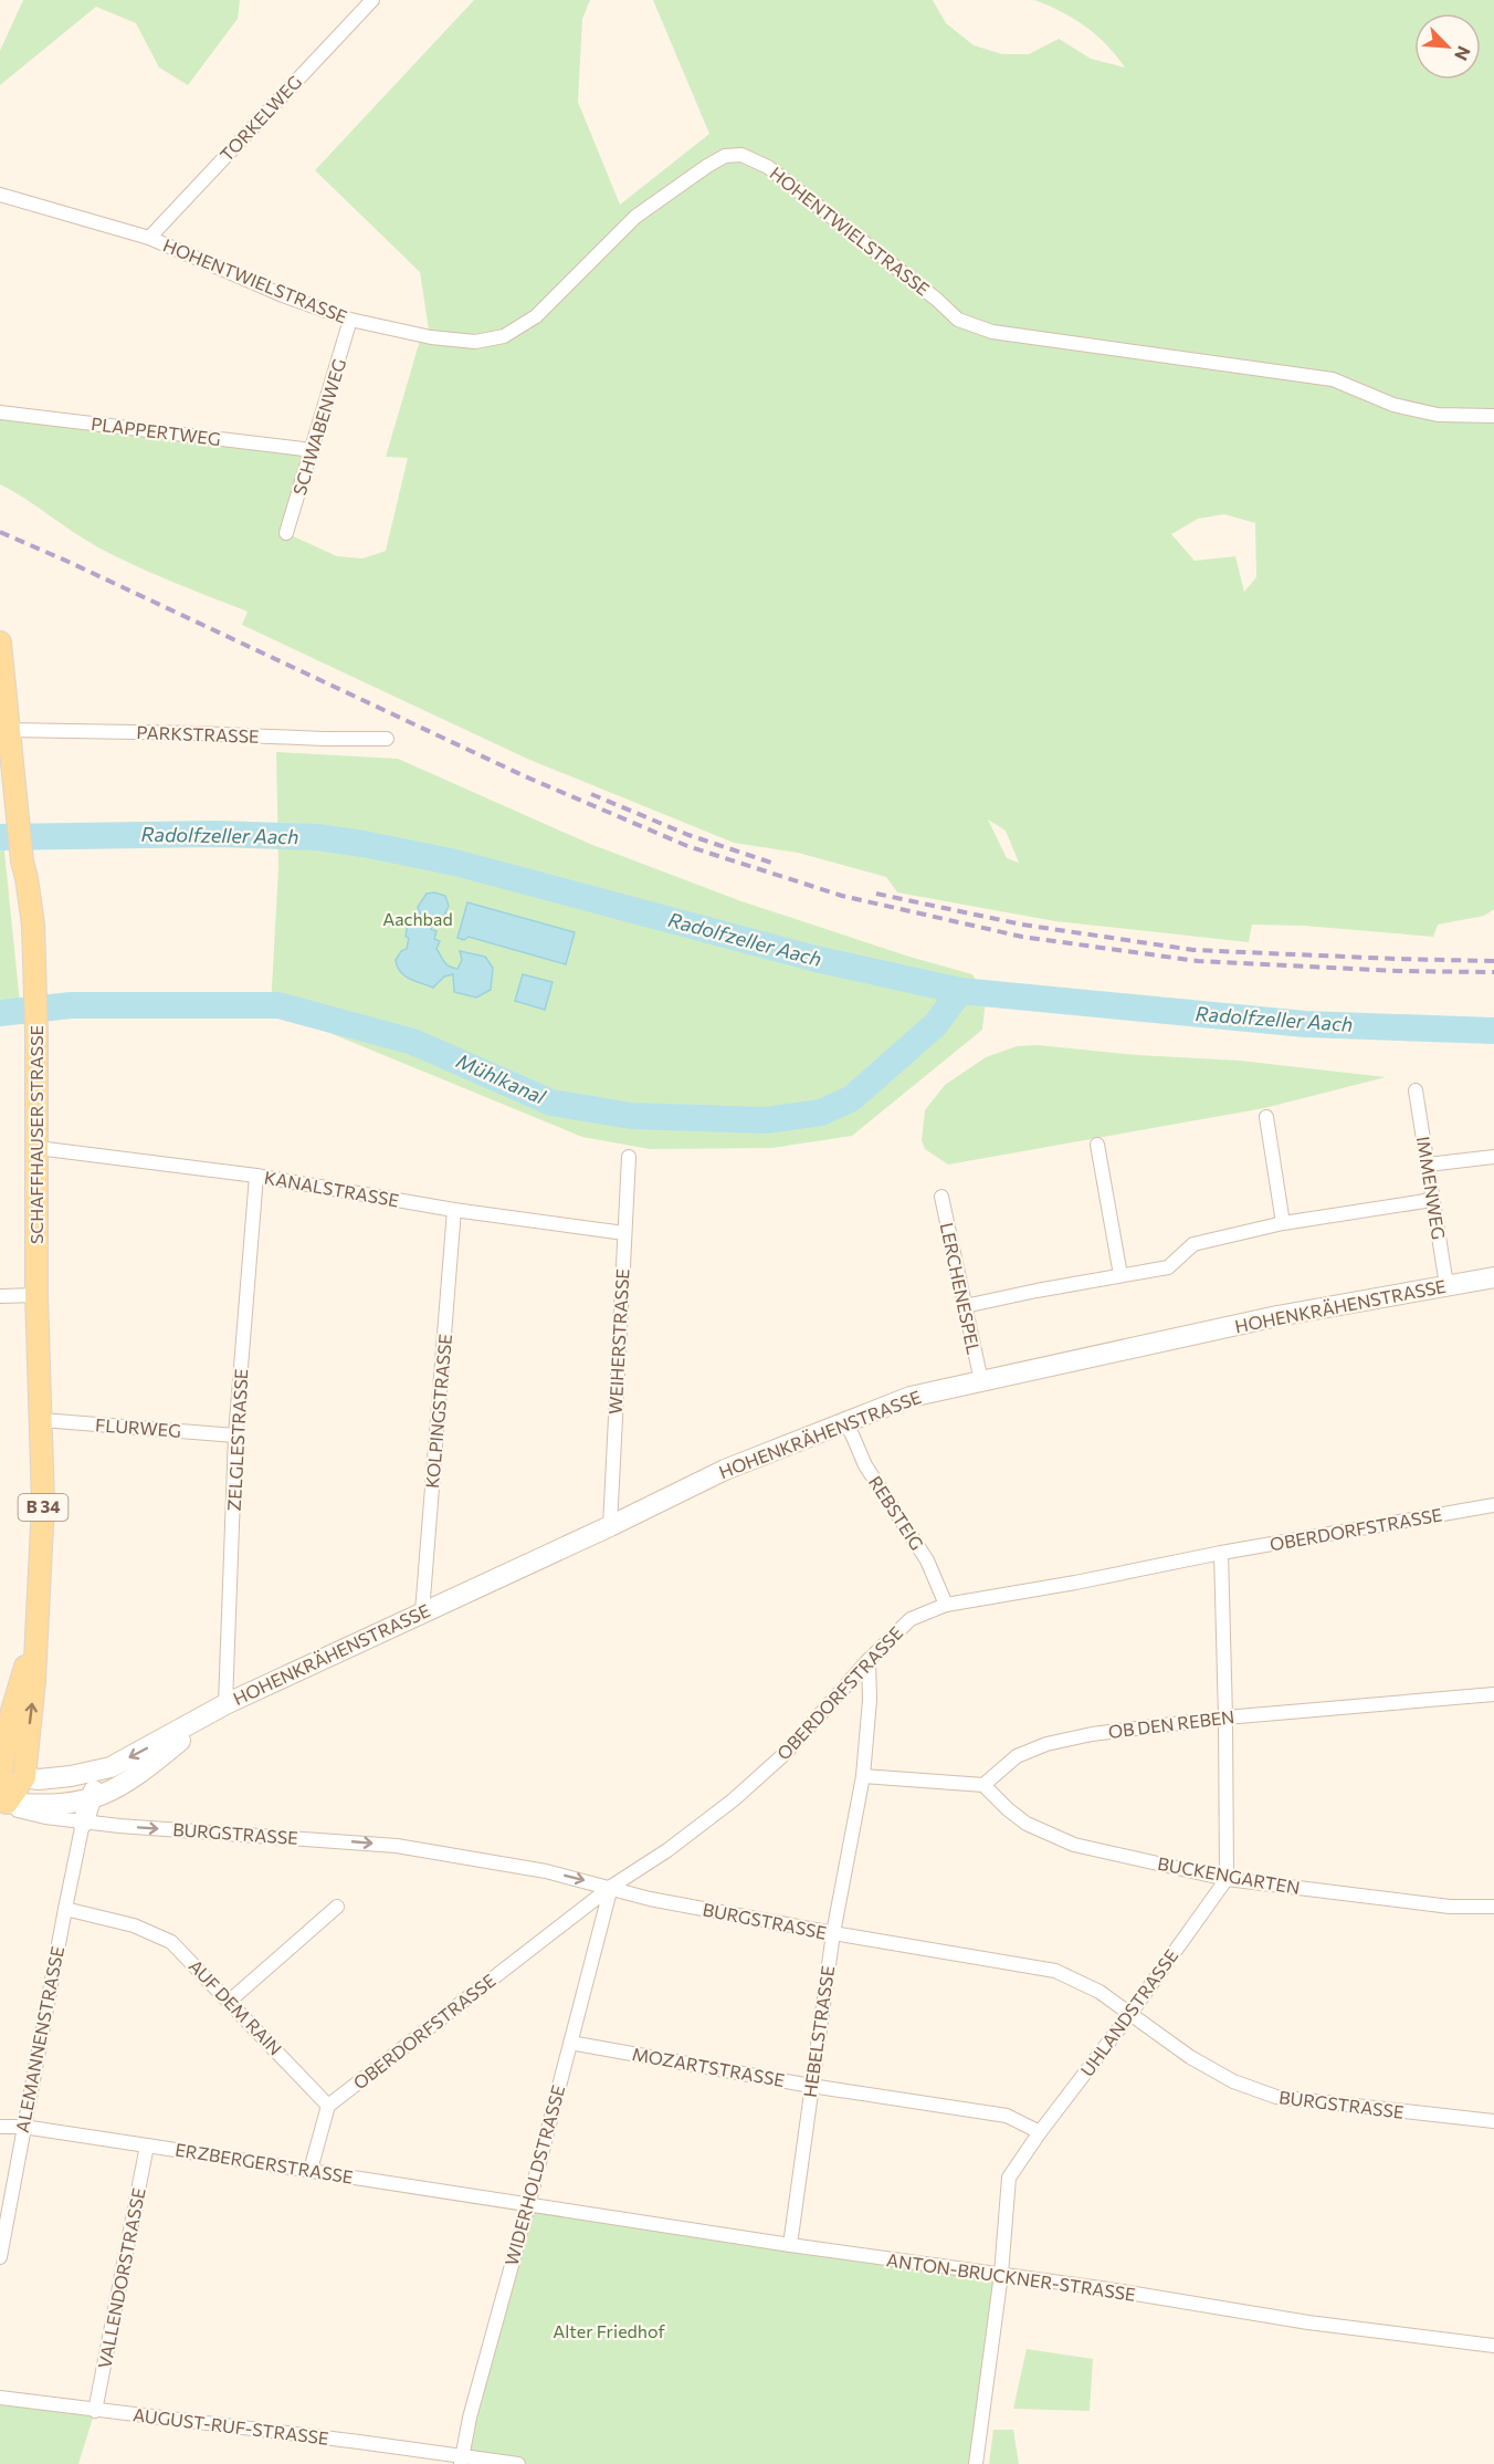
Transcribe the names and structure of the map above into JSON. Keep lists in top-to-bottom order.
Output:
{
  "streets": {
    "main road": ["SCHAFFHAUSER STRASSE", "HOHENKRÄHENSTRASSE", "B 34"],
    "street": [
      "TORKELWEG",
      "HOHENTWIELSTRASSE",
      "SCHWABENWEG",
      "PLAPPERTWEG",
      "PARKSTRASSE",
      "IMMENWEG",
      "KANALSTRASSE",
      "LERCHENESPEL",
      "WEIHERSTRASSE",
      "KOLPINGSTRASSE",
      "FLURWEG",
      "ZELGLESTRASSE",
      "REBSTEIG",
      "OBERDORFSTRASSE",
      "OB DEN REBEN",
      "BURGSTRASSE",
      "BUCKENGARTEN",
      "AUF DEM RAIN",
      "UHLANDSTRASSE",
      "HEBELSTRASSE",
      "ALEMANNENSTRASSE",
      "MOZARTSTRASSE",
      "ERZBERGERSTRASSE",
      "WIDERHOLDSTRASSE",
      "ANTON-BRUCKNER-STRASSE",
      "VALLENDORSTRASSE",
      "AUGUST-RUF-STRASSE"
    ]
  },
  "crossings": [
    ["TORKELWEG", "HOHENTWIELSTRASSE"],
    ["HOHENTWIELSTRASSE", "SCHWABENWEG"],
    ["SCHWABENWEG", "PLAPPERTWEG"],
    ["PARKSTRASSE", "SCHAFFHAUSER STRASSE"],
    ["SCHAFFHAUSER STRASSE", "KANALSTRASSE"],
    ["SCHAFFHAUSER STRASSE", "HOHENKRÄHENSTRASSE"],
    ["SCHAFFHAUSER STRASSE", "FLURWEG"],
    ["SCHAFFHAUSER STRASSE", "BURGSTRASSE"],
    ["IMMENWEG", "HOHENKRÄHENSTRASSE"],
    ["KANALSTRASSE", "WEIHERSTRASSE"],
    ["KANALSTRASSE", "KOLPINGSTRASSE"],
    ["KANALSTRASSE", "ZELGLESTRASSE"],
    ["LERCHENESPEL", "HOHENKRÄHENSTRASSE"],
    ["HOHENKRÄHENSTRASSE", "WEIHERSTRASSE"],
    ["HOHENKRÄHENSTRASSE", "KOLPINGSTRASSE"],
    ["HOHENKRÄHENSTRASSE", "ZELGLESTRASSE"],
    ["HOHENKRÄHENSTRASSE", "REBSTEIG"],
    ["HOHENKRÄHENSTRASSE", "BURGSTRASSE"],
    ["FLURWEG", "ZELGLESTRASSE"],
    ["REBSTEIG", "OBERDORFSTRASSE"],
    ["OBERDORFSTRASSE", "BURGSTRASSE"],
    ["OBERDORFSTRASSE", "AUF DEM RAIN"],
    ["OBERDORFSTRASSE", "HEBELSTRASSE"],
    ["OBERDORFSTRASSE", "WIDERHOLDSTRASSE"],
    ["OB DEN REBEN", "BUCKENGARTEN"],
    ["BURGSTRASSE", "UHLANDSTRASSE"],
    ["BURGSTRASSE", "HEBELSTRASSE"],
    ["BURGSTRASSE", "ALEMANNENSTRASSE"],
    ["BURGSTRASSE", "WIDERHOLDSTRASSE"],
    ["BUCKENGARTEN", "UHLANDSTRASSE"],
    ["AUF DEM RAIN", "ALEMANNENSTRASSE"],
    ["UHLANDSTRASSE", "MOZARTSTRASSE"],
    ["UHLANDSTRASSE", "ANTON-BRUCKNER-STRASSE"],
    ["HEBELSTRASSE", "MOZARTSTRASSE"],
    ["HEBELSTRASSE", "ANTON-BRUCKNER-STRASSE"],
    ["ALEMANNENSTRASSE", "ERZBERGERSTRASSE"],
    ["MOZARTSTRASSE", "WIDERHOLDSTRASSE"],
    ["ERZBERGERSTRASSE", "WIDERHOLDSTRASSE"],
    ["ERZBERGERSTRASSE", "ANTON-BRUCKNER-STRASSE"],
    ["ERZBERGERSTRASSE", "VALLENDORSTRASSE"],
    ["WIDERHOLDSTRASSE", "ANTON-BRUCKNER-STRASSE"],
    ["WIDERHOLDSTRASSE", "AUGUST-RUF-STRASSE"],
    ["VALLENDORSTRASSE", "AUGUST-RUF-STRASSE"]
  ],
  "water": ["Radolfzeller Aach", "Mühlkanal"],
  "parks": ["Aachbad", "Alter Friedhof"],
  "north": "bottom right"
}
